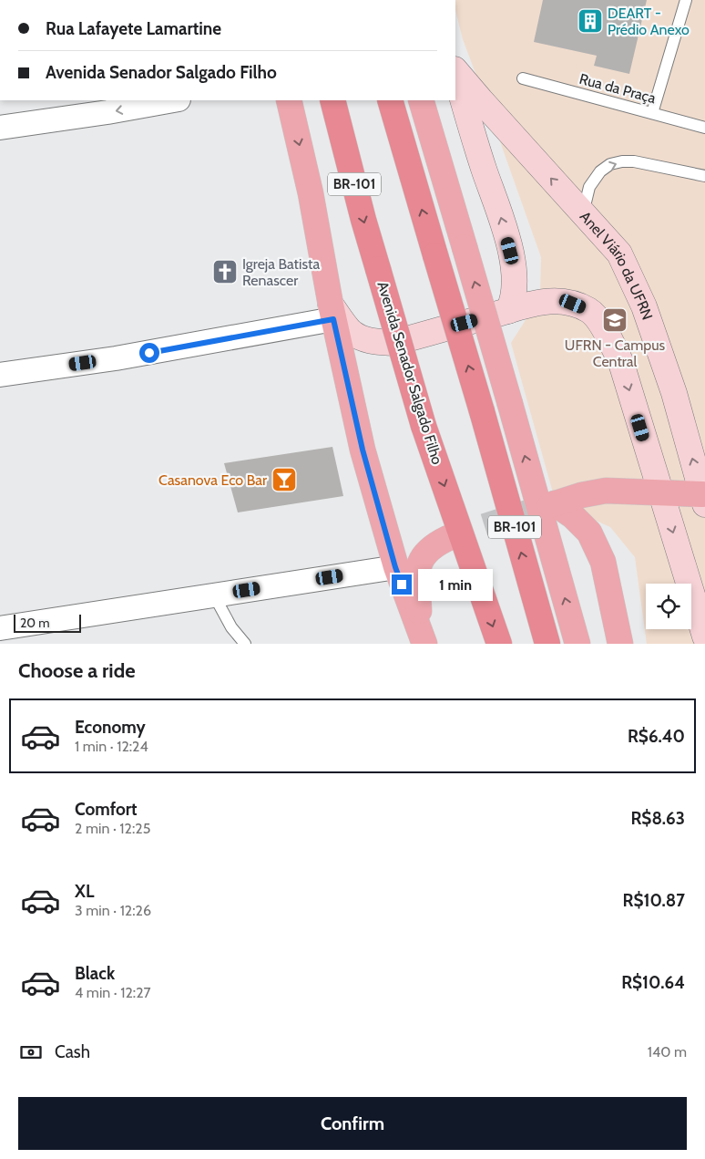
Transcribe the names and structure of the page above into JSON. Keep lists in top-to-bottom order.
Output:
{
  "streets": {
    "highway": ["BR-101", "Avenida Senador Salgado Filho"],
    "main road": ["Anel Viário da UFRN"],
    "lane": ["Rua da Praça"]
  },
  "places": {
    "building": ["DEART - Prédio Anexo"],
    "church": ["Igreja Batista Renascer"],
    "school or university": ["UFRN - Campus Central"],
    "bar": ["Casanova Eco Bar"]
  },
  "scale_bar": "20 m",
  "page": {
    "banner": ["Rua Lafayete Lamartine", "Avenida Senador Salgado Filho"],
    "bubble": "1 min",
    "scale": "20 m",
    "heading": "Choose a ride",
    "list": [
      {
        "name": "Economy",
        "note": "1 min · 12:24",
        "value": "R$6.40"
      },
      {
        "name": "Comfort",
        "note": "2 min · 12:25",
        "value": "R$8.63"
      },
      {
        "name": "XL",
        "note": "3 min · 12:26",
        "value": "R$10.87"
      },
      {
        "name": "Black",
        "note": "4 min · 12:27",
        "value": "R$10.64"
      }
    ],
    "pay": ["Cash", "140 m"],
    "buttons": "Confirm"
  }
}
